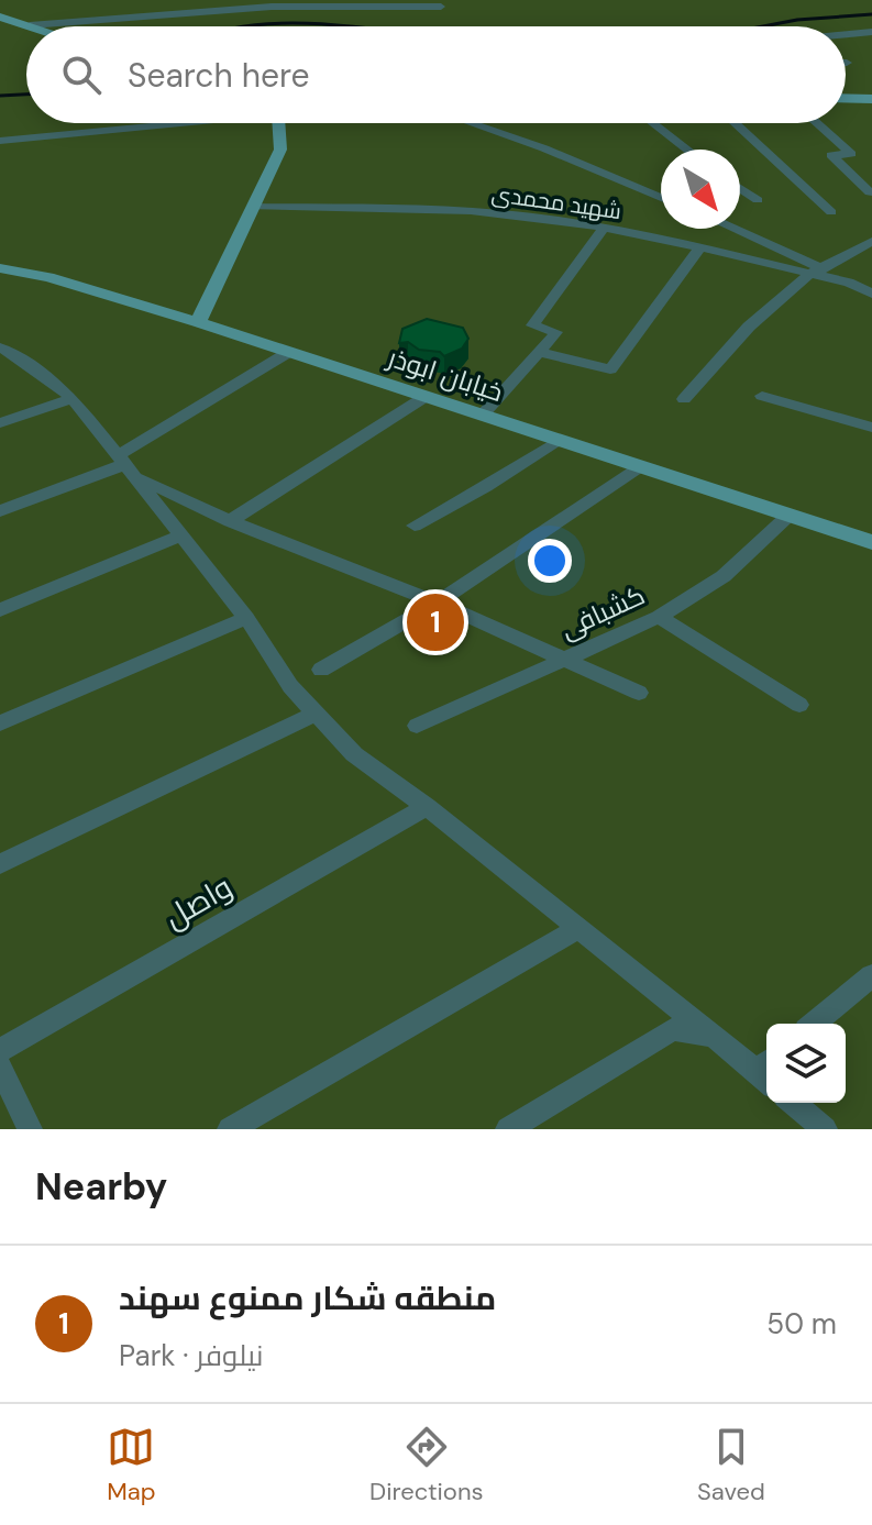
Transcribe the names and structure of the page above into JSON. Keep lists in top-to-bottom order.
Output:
{
  "streets": {
    "street": [
      "شهید محمدی",
      "خیابان ابوذر",
      "کشبافی",
      "واصل"
    ]
  },
  "crossings": [
    ["خیابان ابوذر", "کشبافی"]
  ],
  "north": "bottom right",
  "page": {
    "search": "Search here",
    "pins": "1",
    "heading": "Nearby",
    "list": [
      {
        "mark": "1",
        "name": "منطقه شکار ممنوع سهند",
        "note": "Park · نیلوفر",
        "value": "50 m"
      }
    ],
    "nav": ["Map", "Directions", "Saved"]
  }
}
